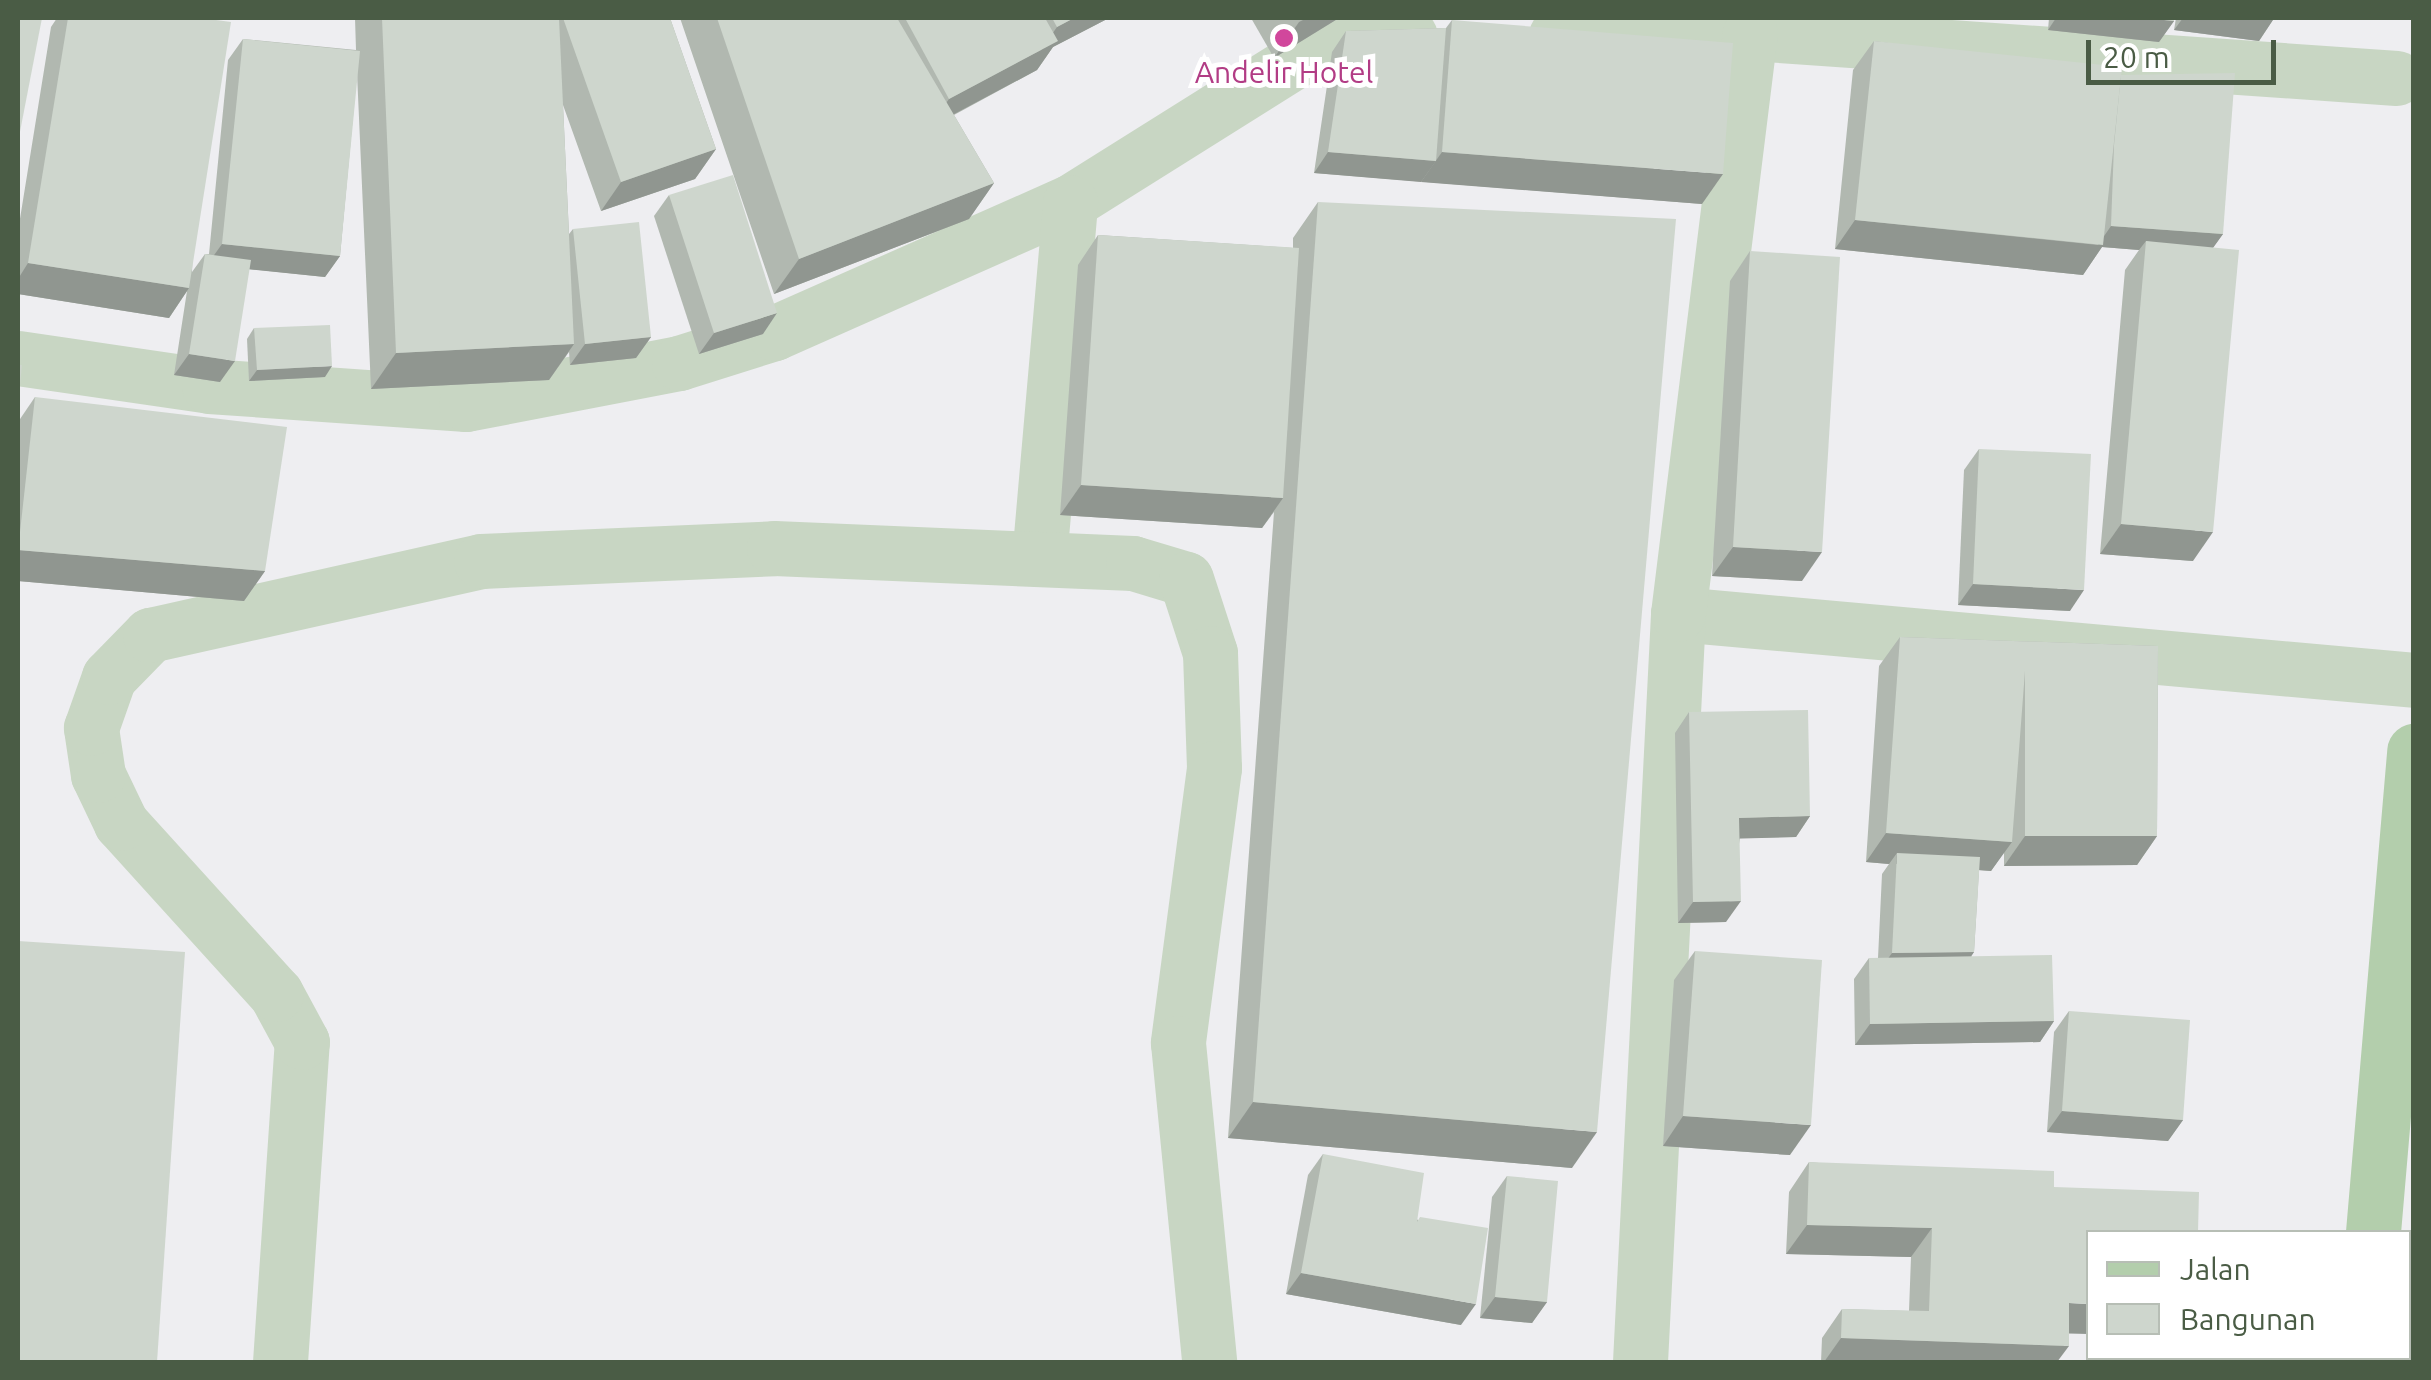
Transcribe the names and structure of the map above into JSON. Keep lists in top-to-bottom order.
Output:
{
  "places": ["Andelir Hotel"],
  "legend": ["Jalan", "Bangunan"],
  "scale_bar": "20 m"
}
